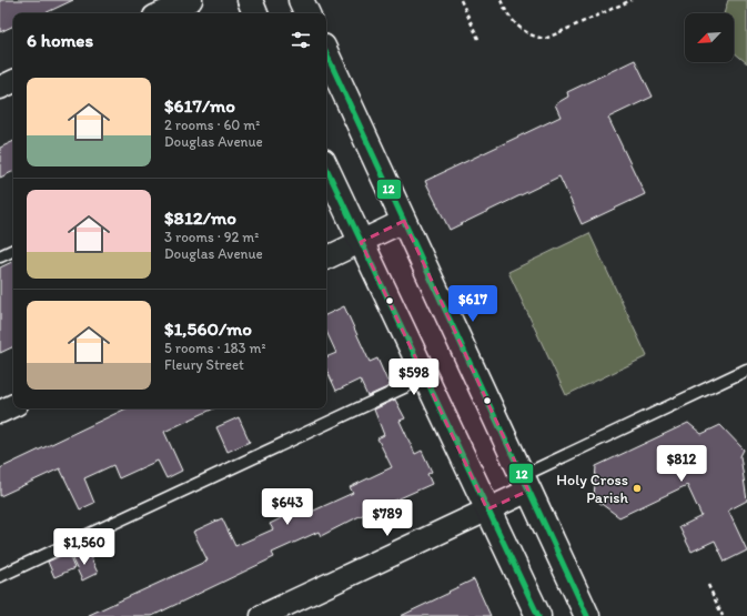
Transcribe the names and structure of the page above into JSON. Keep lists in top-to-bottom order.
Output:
{
  "places": ["Holy Cross Parish"],
  "lines": ["transit line 12"],
  "north": "bottom left",
  "page": {
    "heading": "6 homes",
    "list": [
      {
        "name": "$617/mo",
        "note": "2 rooms · 60 m² · Douglas Avenue"
      },
      {
        "name": "$812/mo",
        "note": "3 rooms · 92 m² · Douglas Avenue"
      },
      {
        "name": "$1,560/mo",
        "note": "5 rooms · 183 m² · Fleury Street"
      }
    ],
    "price": [
      "$617",
      "$598",
      "$812",
      "$643",
      "$789",
      "$1,560"
    ]
  }
}
